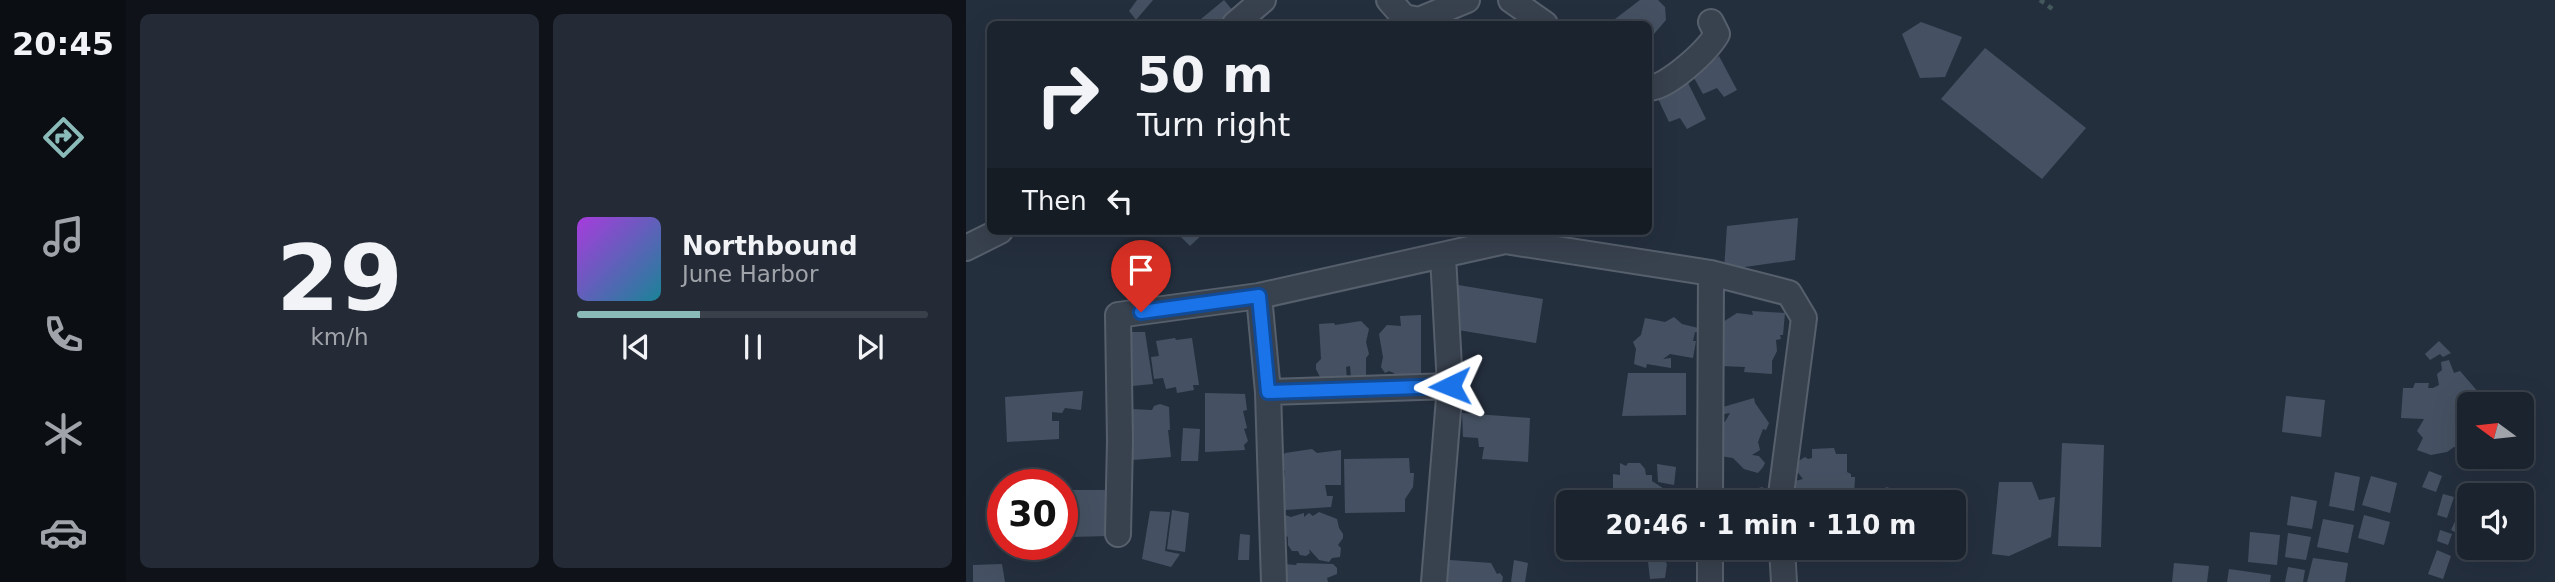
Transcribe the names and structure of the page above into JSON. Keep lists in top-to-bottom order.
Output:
{
  "north": "left",
  "page": {
    "tabs": "20:45",
    "tile": ["29", "km/h"],
    "turn": ["50 m", "Turn right"],
    "then": "Then",
    "song": ["Northbound", "June Harbor"],
    "limit": "30",
    "trip": "20:46 · 1 min · 110 m"
  }
}
